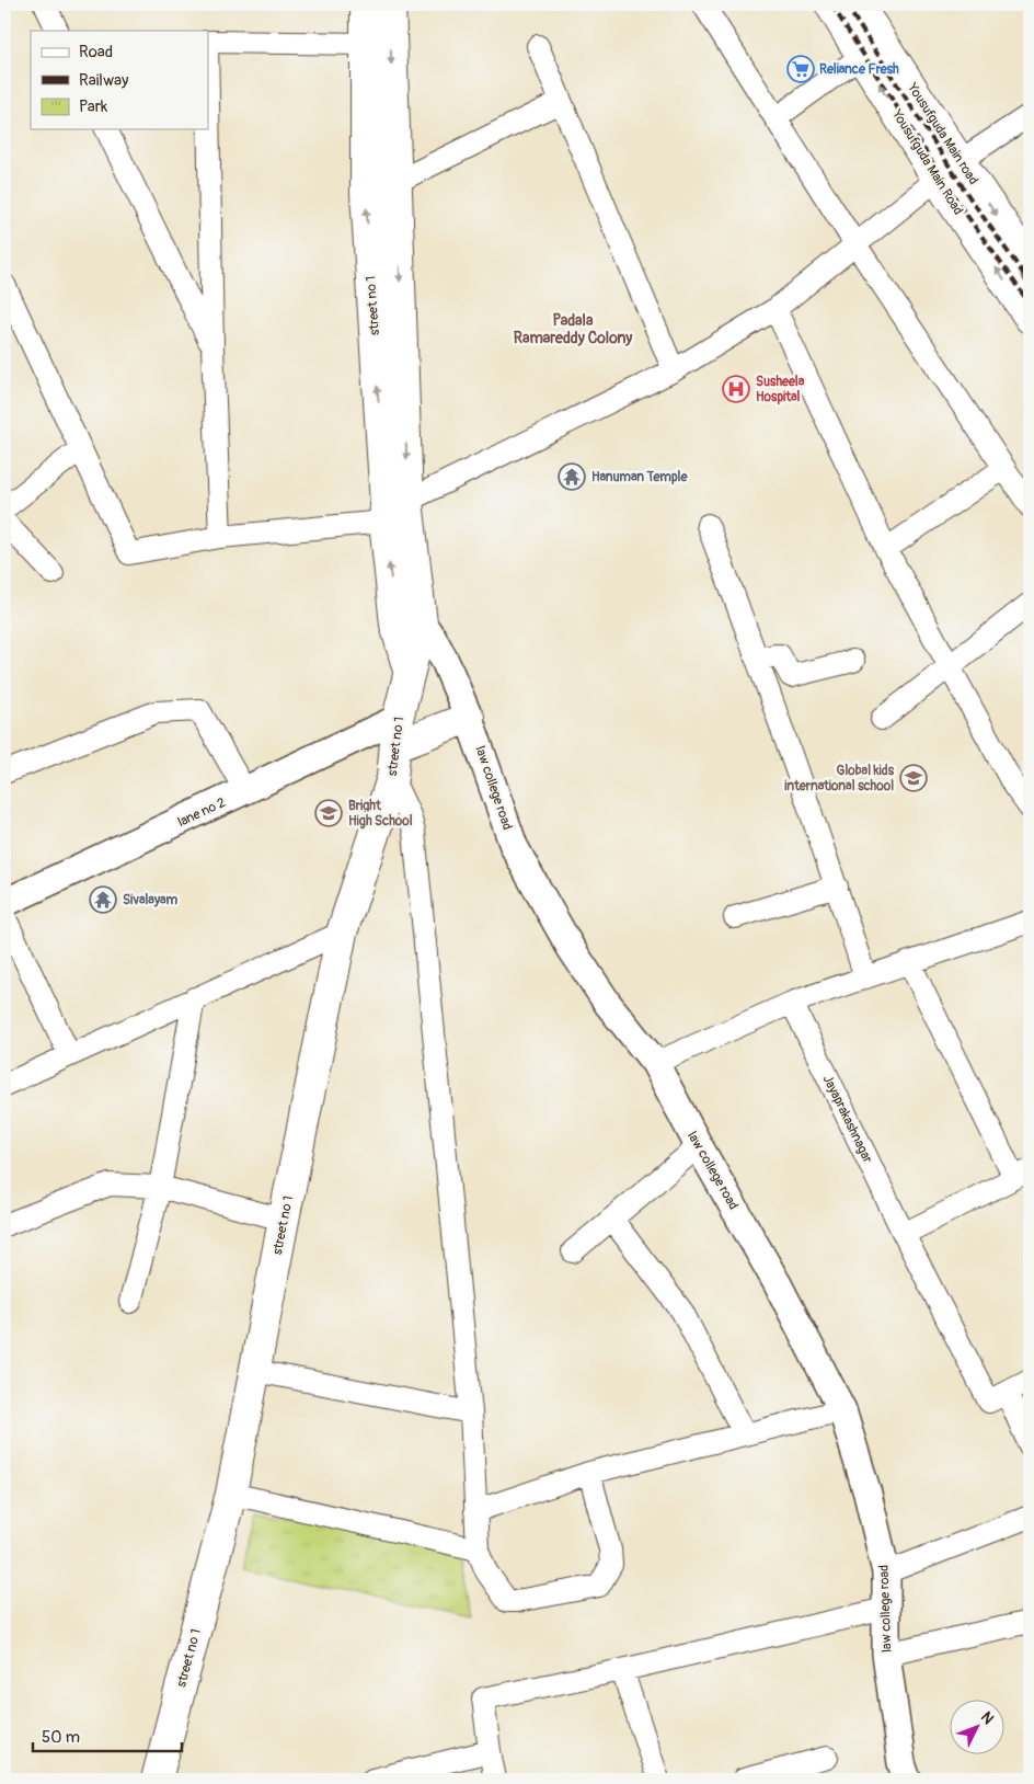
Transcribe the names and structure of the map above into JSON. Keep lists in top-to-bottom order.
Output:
{
  "streets": {
    "main road": ["Yousufguda Main road", "Yousufguda Main Road", "street no 1"],
    "street": ["law college road", "lane no 2", "Jayaprakashnagar"]
  },
  "crossings": [
    ["street no 1", "law college road"],
    ["street no 1", "lane no 2"]
  ],
  "one_way": ["Yousufguda Main road", "Yousufguda Main Road"],
  "districts": ["Padala Ramareddy Colony"],
  "places": {
    "supermarket": ["Reliance Fresh"],
    "hospital": ["Susheela Hospital"],
    "temple": ["Hanuman Temple", "Sivalayam"],
    "school or university": ["Global kids international school", "Bright High School"]
  },
  "legend": ["Road", "Railway", "Park"],
  "scale_bar": "50 m",
  "north": "top right"
}
